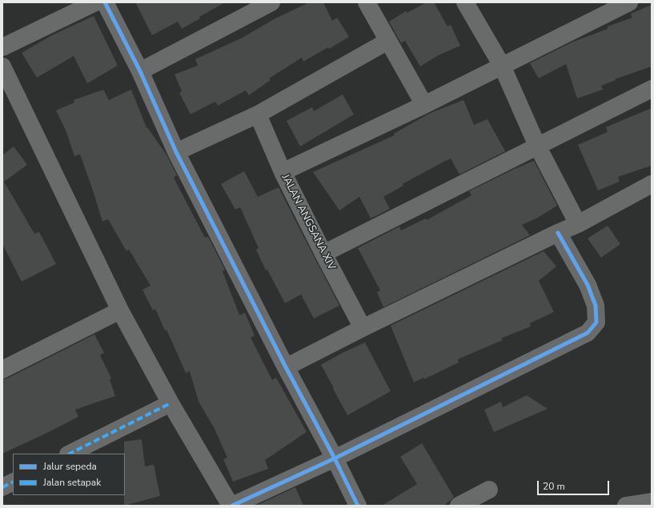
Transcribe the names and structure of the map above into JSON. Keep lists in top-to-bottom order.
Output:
{
  "streets": {
    "street": ["JALAN ANGSANA XIV"]
  },
  "legend": ["Jalur sepeda", "Jalan setapak"],
  "scale_bar": "20 m"
}
